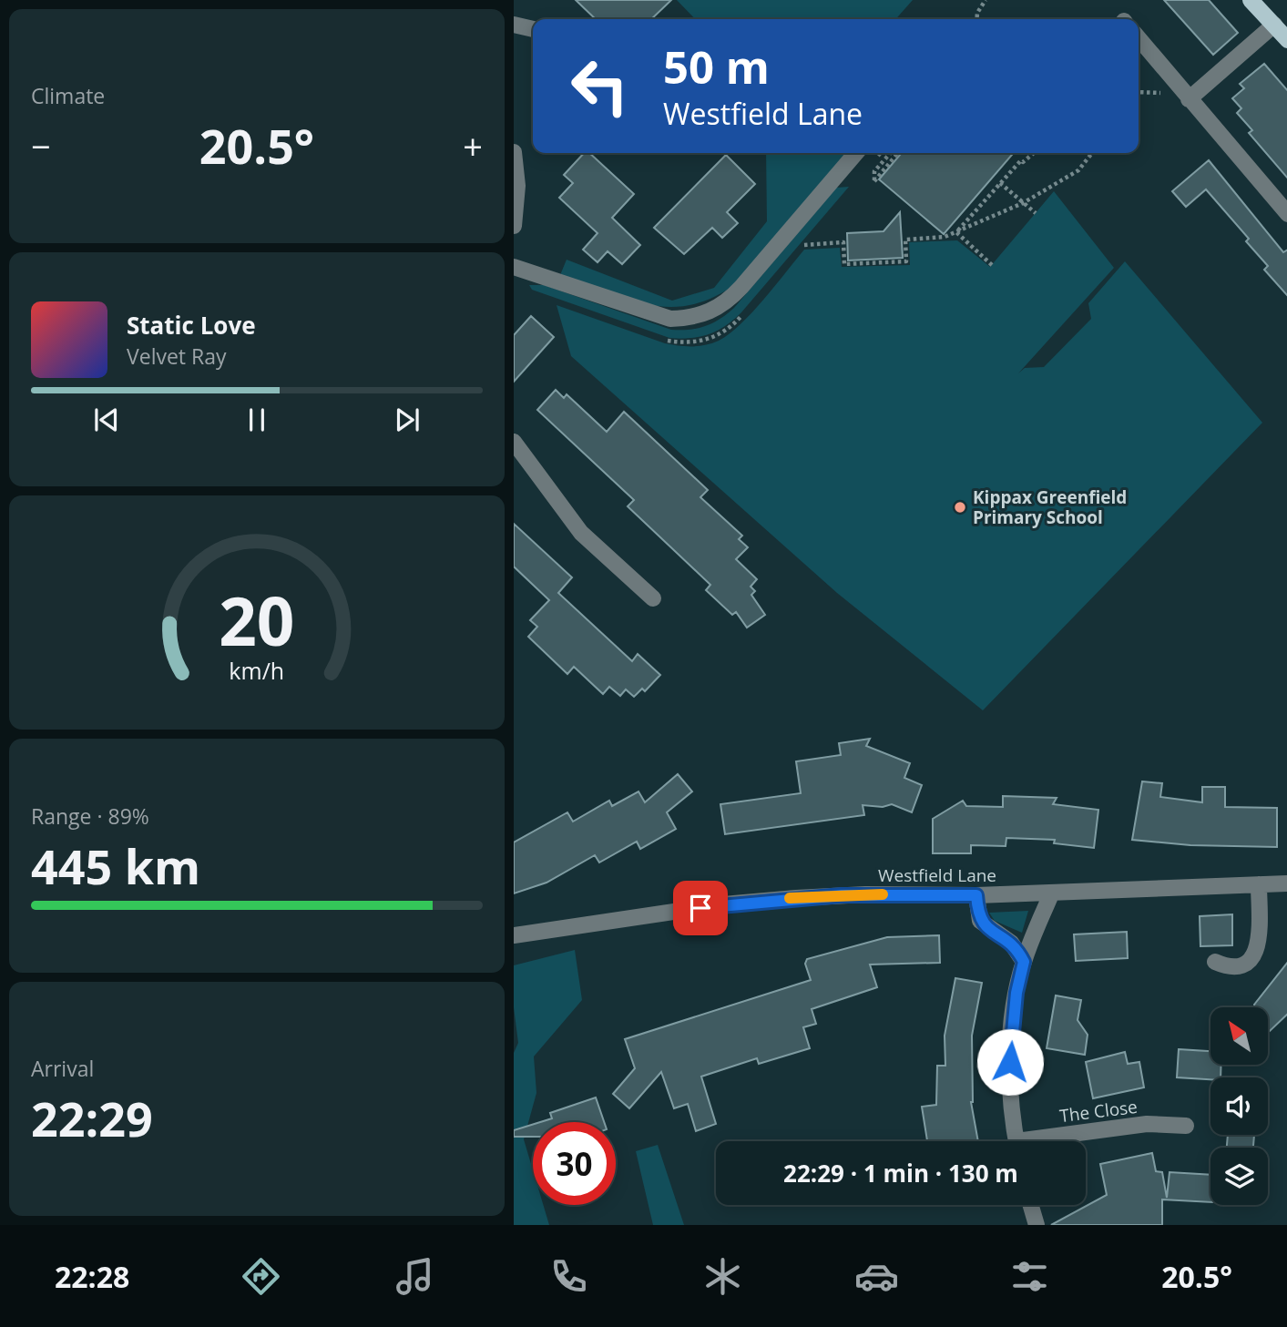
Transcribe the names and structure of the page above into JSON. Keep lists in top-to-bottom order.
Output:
{
  "streets": {
    "street": ["Westfield Lane", "The Close"]
  },
  "places": ["Kippax Greenfield Primary School"],
  "north": "top left",
  "page": {
    "tile": [
      "Climate",
      ["Range · 89%", "445 km"],
      ["Arrival", "22:29"]
    ],
    "turn": ["50 m", "Westfield Lane"],
    "heat": ["−", "20.5°", "+"],
    "song": ["Static Love", "Velvet Ray"],
    "limit": "30",
    "trip": "22:29 · 1 min · 130 m",
    "tabs": ["22:28", "20.5°"],
    "gauge": ["20", "km/h"]
  }
}
